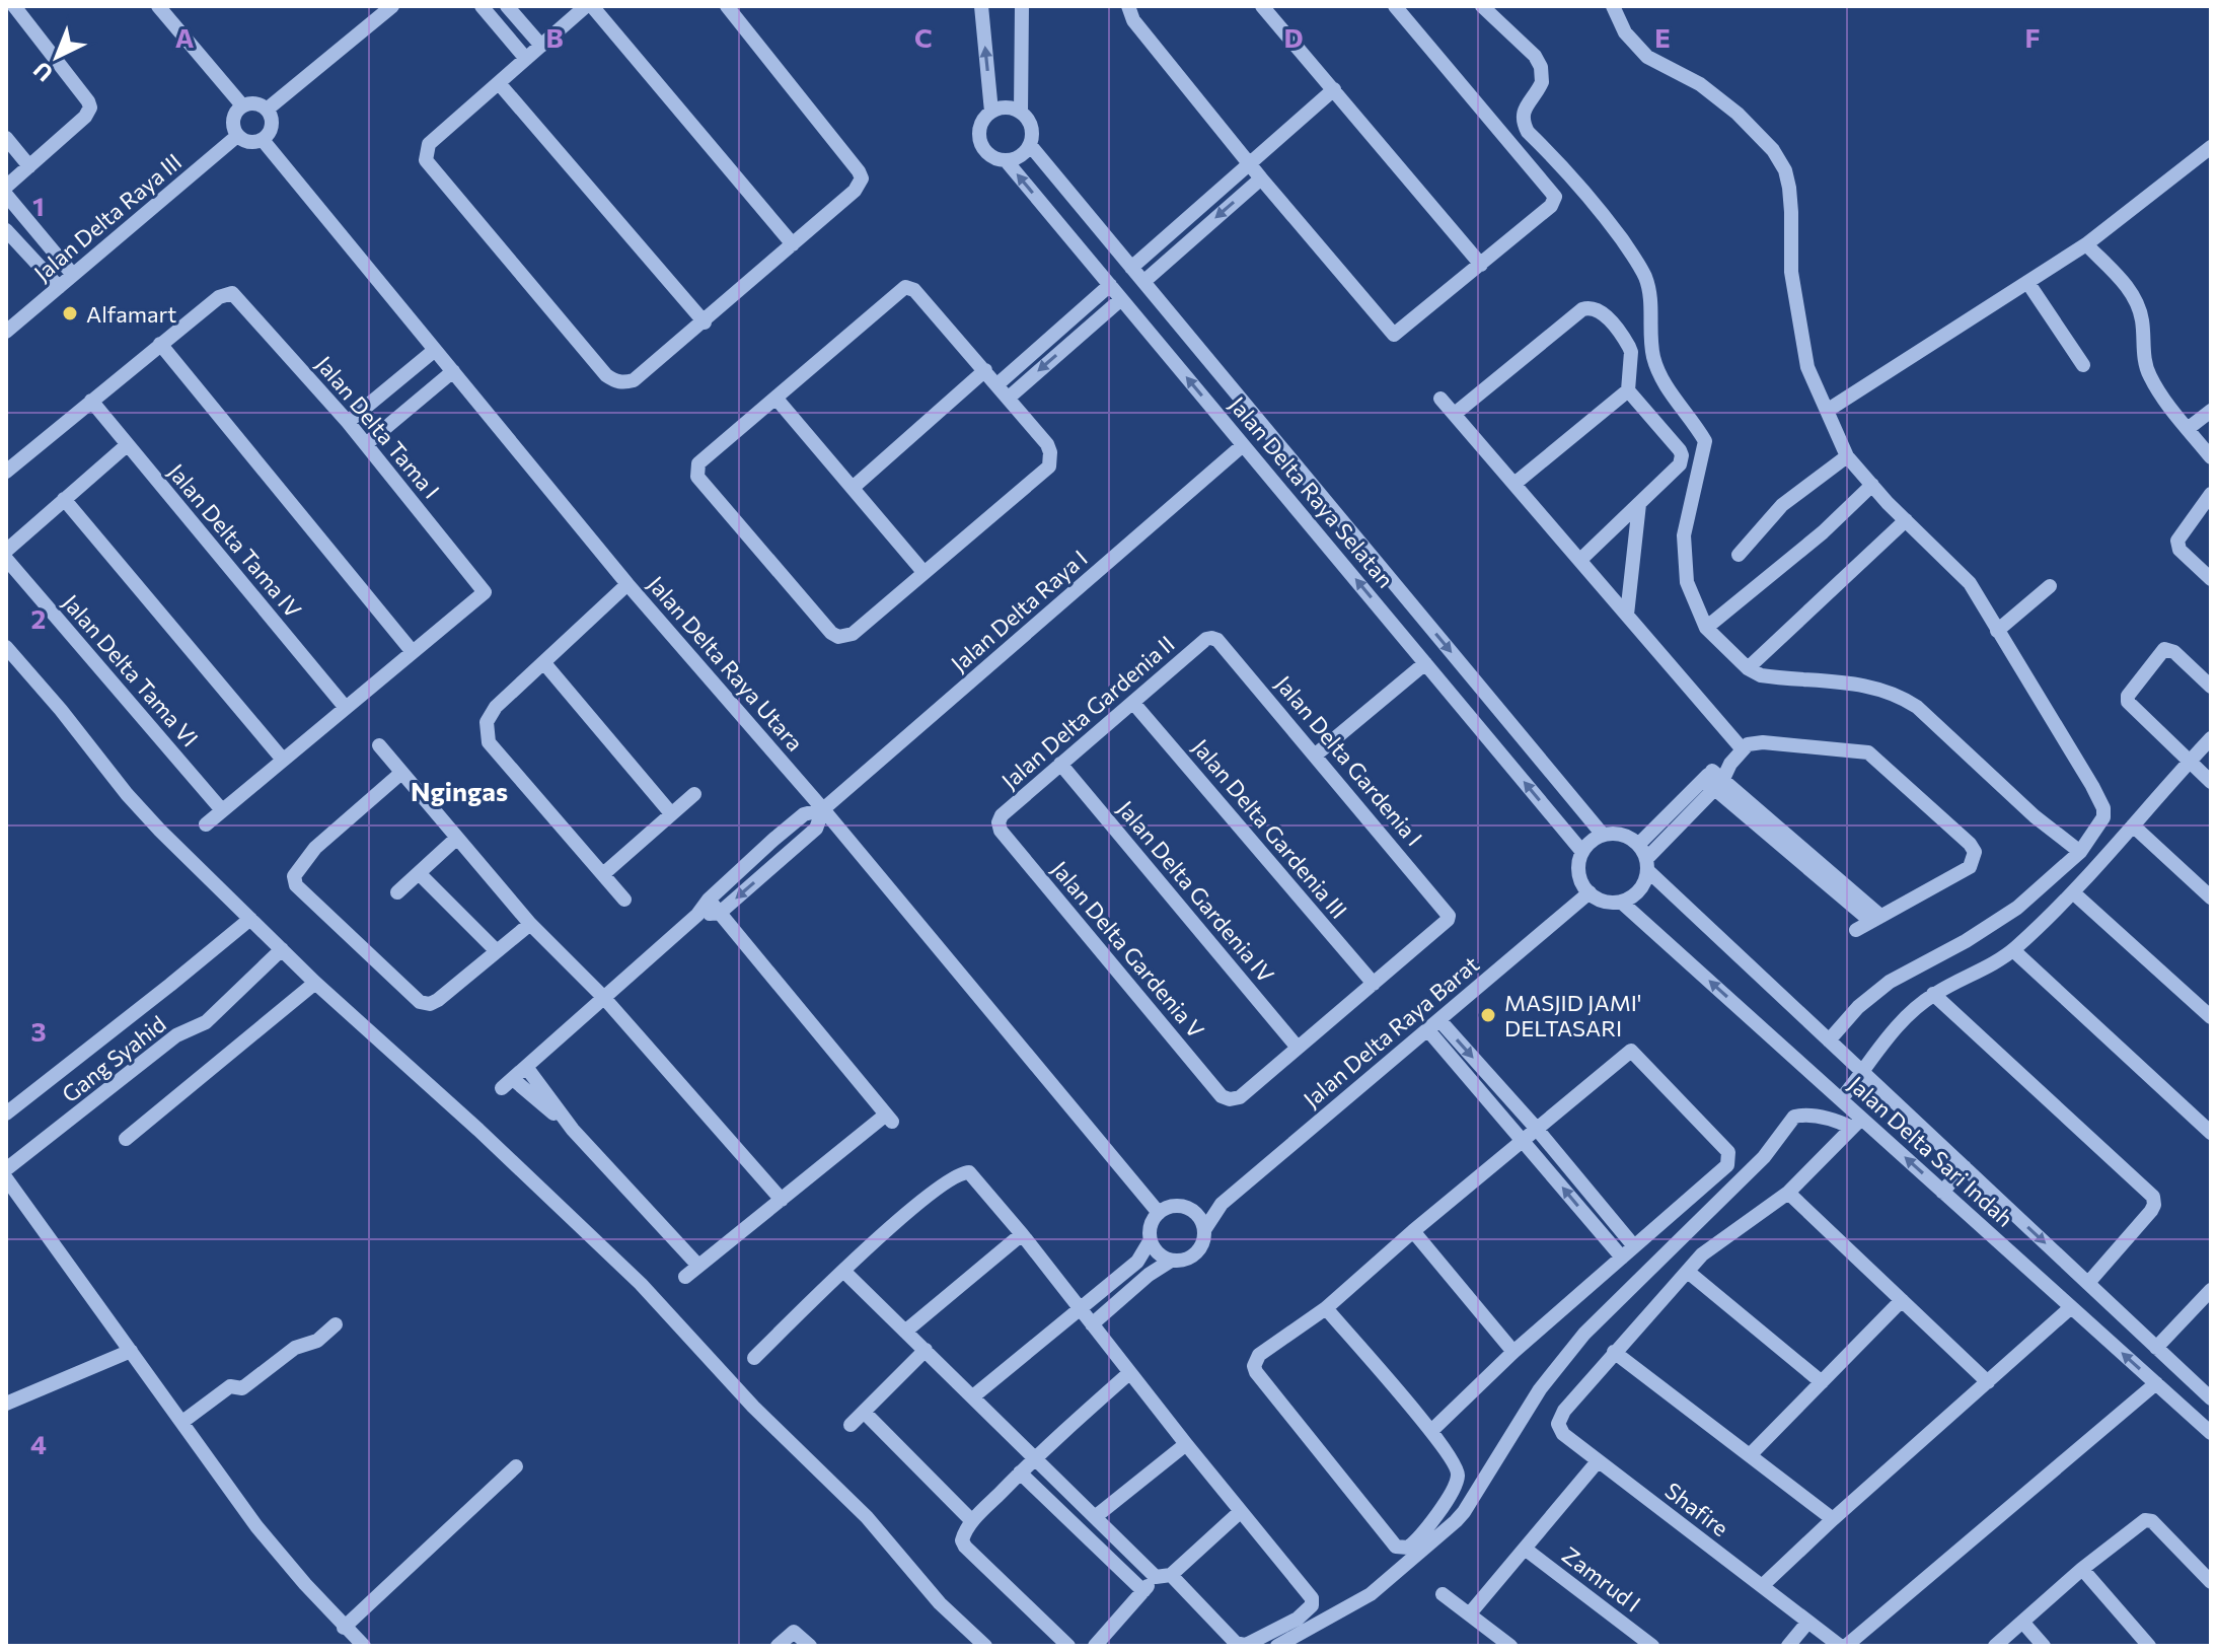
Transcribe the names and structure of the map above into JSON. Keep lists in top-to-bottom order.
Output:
{
  "streets": {
    "street": [
      "Jalan Delta Raya III",
      "Jalan Delta Tama I",
      "Jalan Delta Raya Selatan",
      "Jalan Delta Tama IV",
      "Jalan Delta Raya I",
      "Jalan Delta Raya Utara",
      "Jalan Delta Tama VI",
      "Jalan Delta Gardenia II",
      "Jalan Delta Gardenia I",
      "Jalan Delta Gardenia III",
      "Jalan Delta Gardenia IV",
      "Jalan Delta Gardenia V",
      "Jalan Delta Raya Barat",
      "Gang Syahid",
      "Jalan Delta Sari Indah",
      "Shafire",
      "Zamrud I"
    ]
  },
  "crossings": [
    ["Jalan Delta Raya III", "Jalan Delta Raya Utara"],
    ["Jalan Delta Raya Selatan", "Jalan Delta Raya I"],
    ["Jalan Delta Raya Selatan", "Jalan Delta Raya Barat"],
    ["Jalan Delta Raya Selatan", "Jalan Delta Sari Indah"],
    ["Jalan Delta Raya I", "Jalan Delta Raya Utara"],
    ["Jalan Delta Raya Utara", "Jalan Delta Raya Barat"],
    ["Jalan Delta Gardenia II", "Jalan Delta Gardenia I"],
    ["Jalan Delta Gardenia II", "Jalan Delta Gardenia III"],
    ["Jalan Delta Gardenia II", "Jalan Delta Gardenia IV"],
    ["Jalan Delta Gardenia II", "Jalan Delta Gardenia V"],
    ["Jalan Delta Gardenia I", "Jalan Delta Gardenia III"],
    ["Jalan Delta Gardenia IV", "Jalan Delta Gardenia V"],
    ["Jalan Delta Raya Barat", "Jalan Delta Sari Indah"]
  ],
  "districts": ["Ngingas"],
  "places": ["Alfamart", "MASJID JAMI' DELTASARI"],
  "north": "bottom left",
  "grid": {
    "columns": [
      "A",
      "B",
      "C",
      "D",
      "E",
      "F"
    ],
    "rows": [
      "1",
      "2",
      "3",
      "4"
    ]
  }
}
